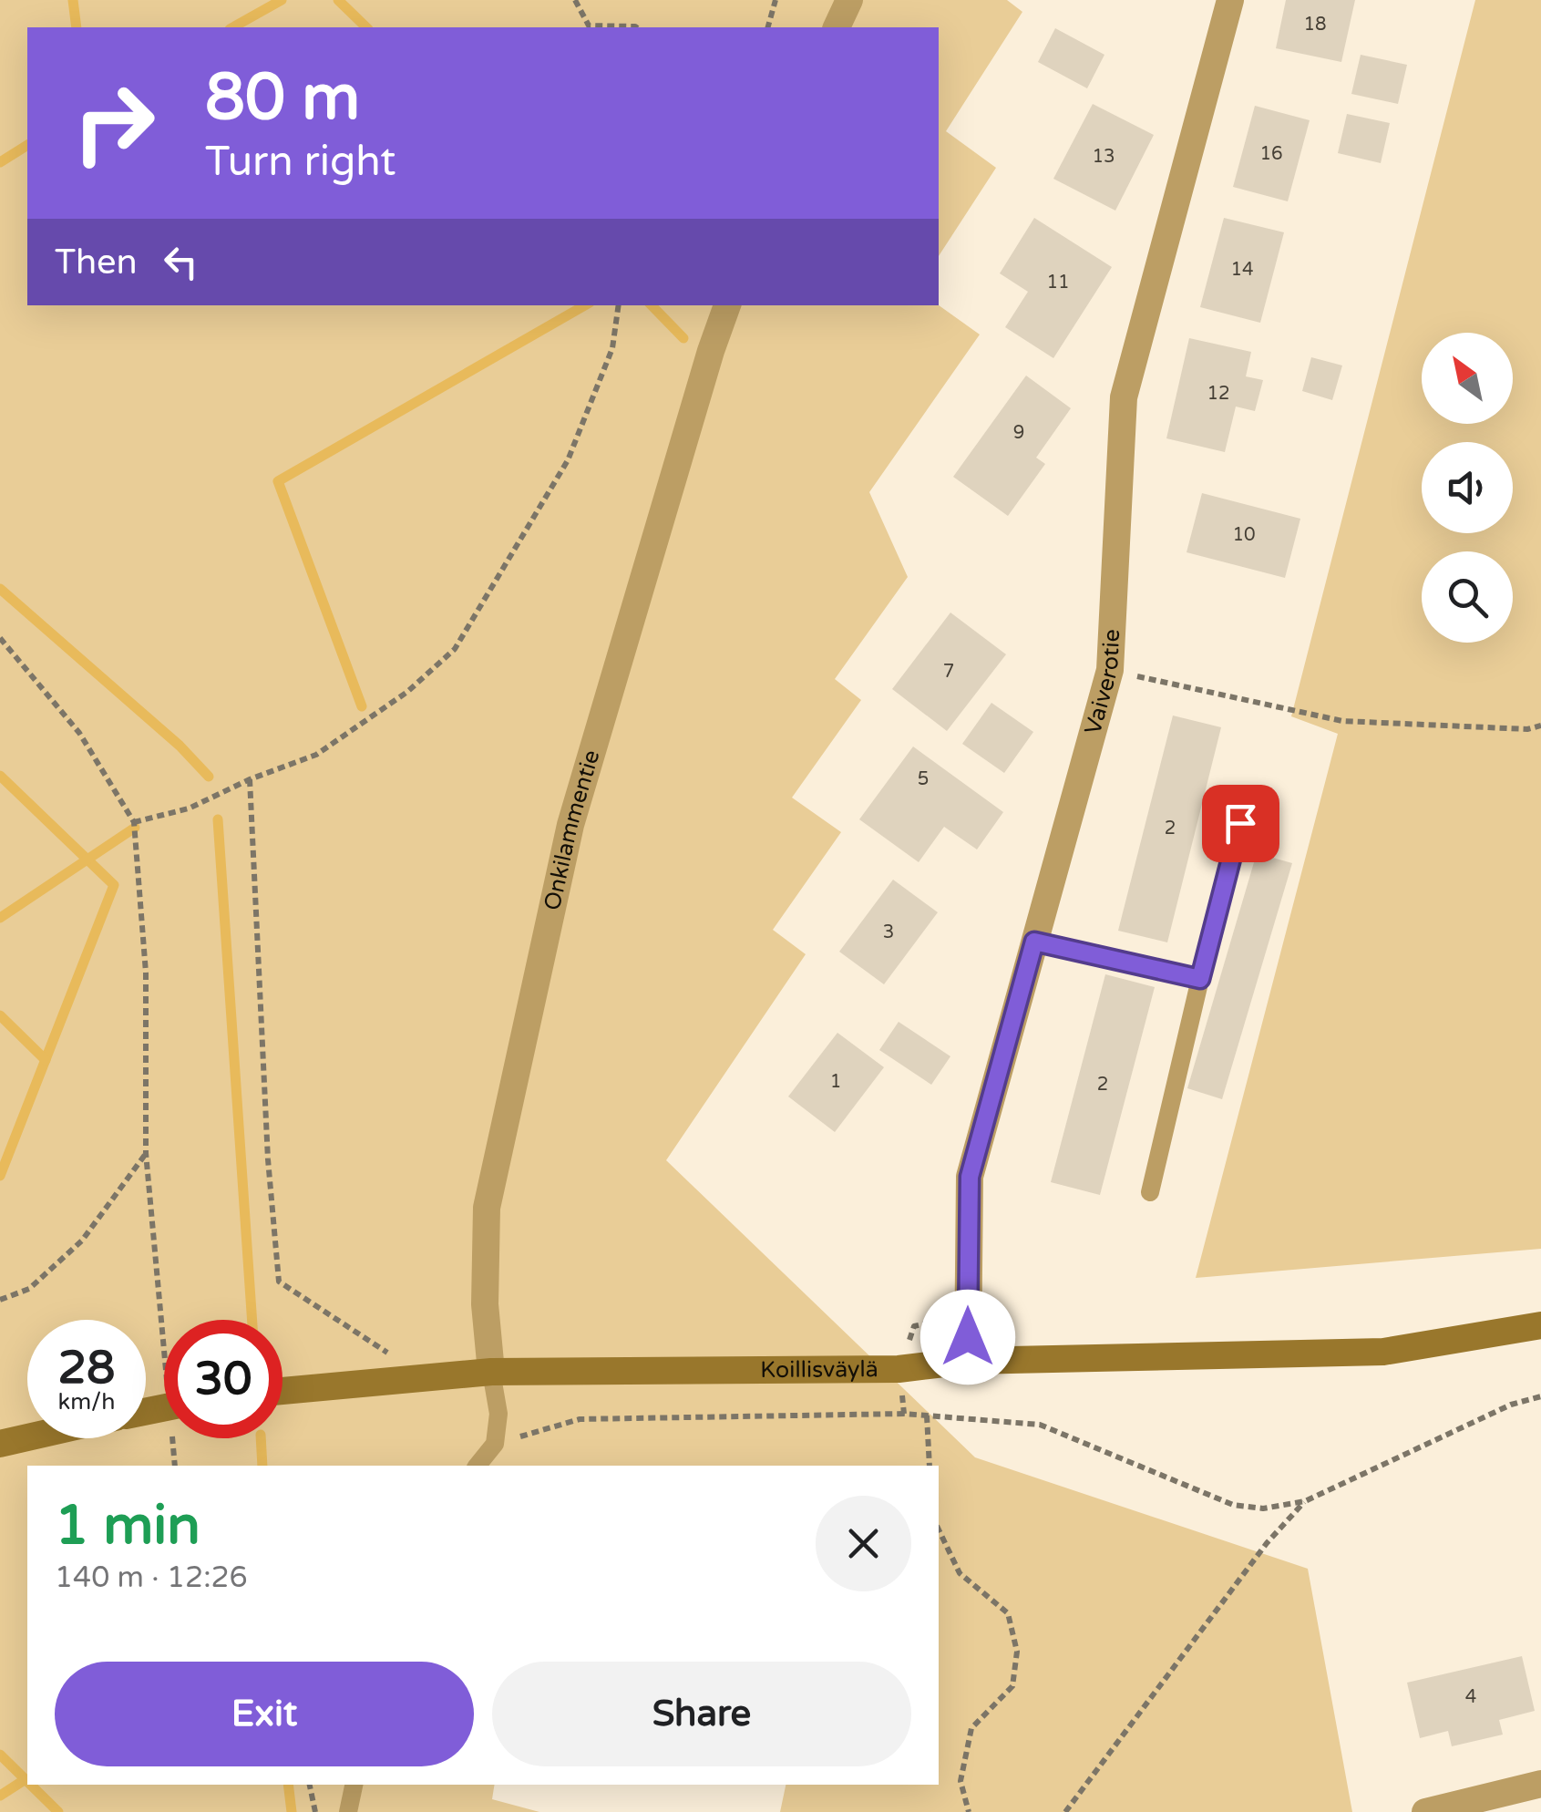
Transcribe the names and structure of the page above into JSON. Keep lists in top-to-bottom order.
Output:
{
  "streets": {
    "street": ["Vaiverotie", "Onkilammentie", "Koillisväylä"]
  },
  "crossings": [
    ["Vaiverotie", "Koillisväylä"],
    ["Onkilammentie", "Koillisväylä"]
  ],
  "house_numbers": [
    "18",
    "16",
    "13",
    "14",
    "11",
    "12",
    "9",
    "10",
    "7",
    "5",
    "2",
    "3",
    "1",
    "2",
    "4"
  ],
  "north": "top left",
  "page": {
    "turn": ["80 m", "Turn right"],
    "then": "Then",
    "speed": "28 km/h",
    "limit": "30",
    "heading": ["1 min", "140 m · 12:26"],
    "buttons": ["Exit", "Share"]
  }
}
